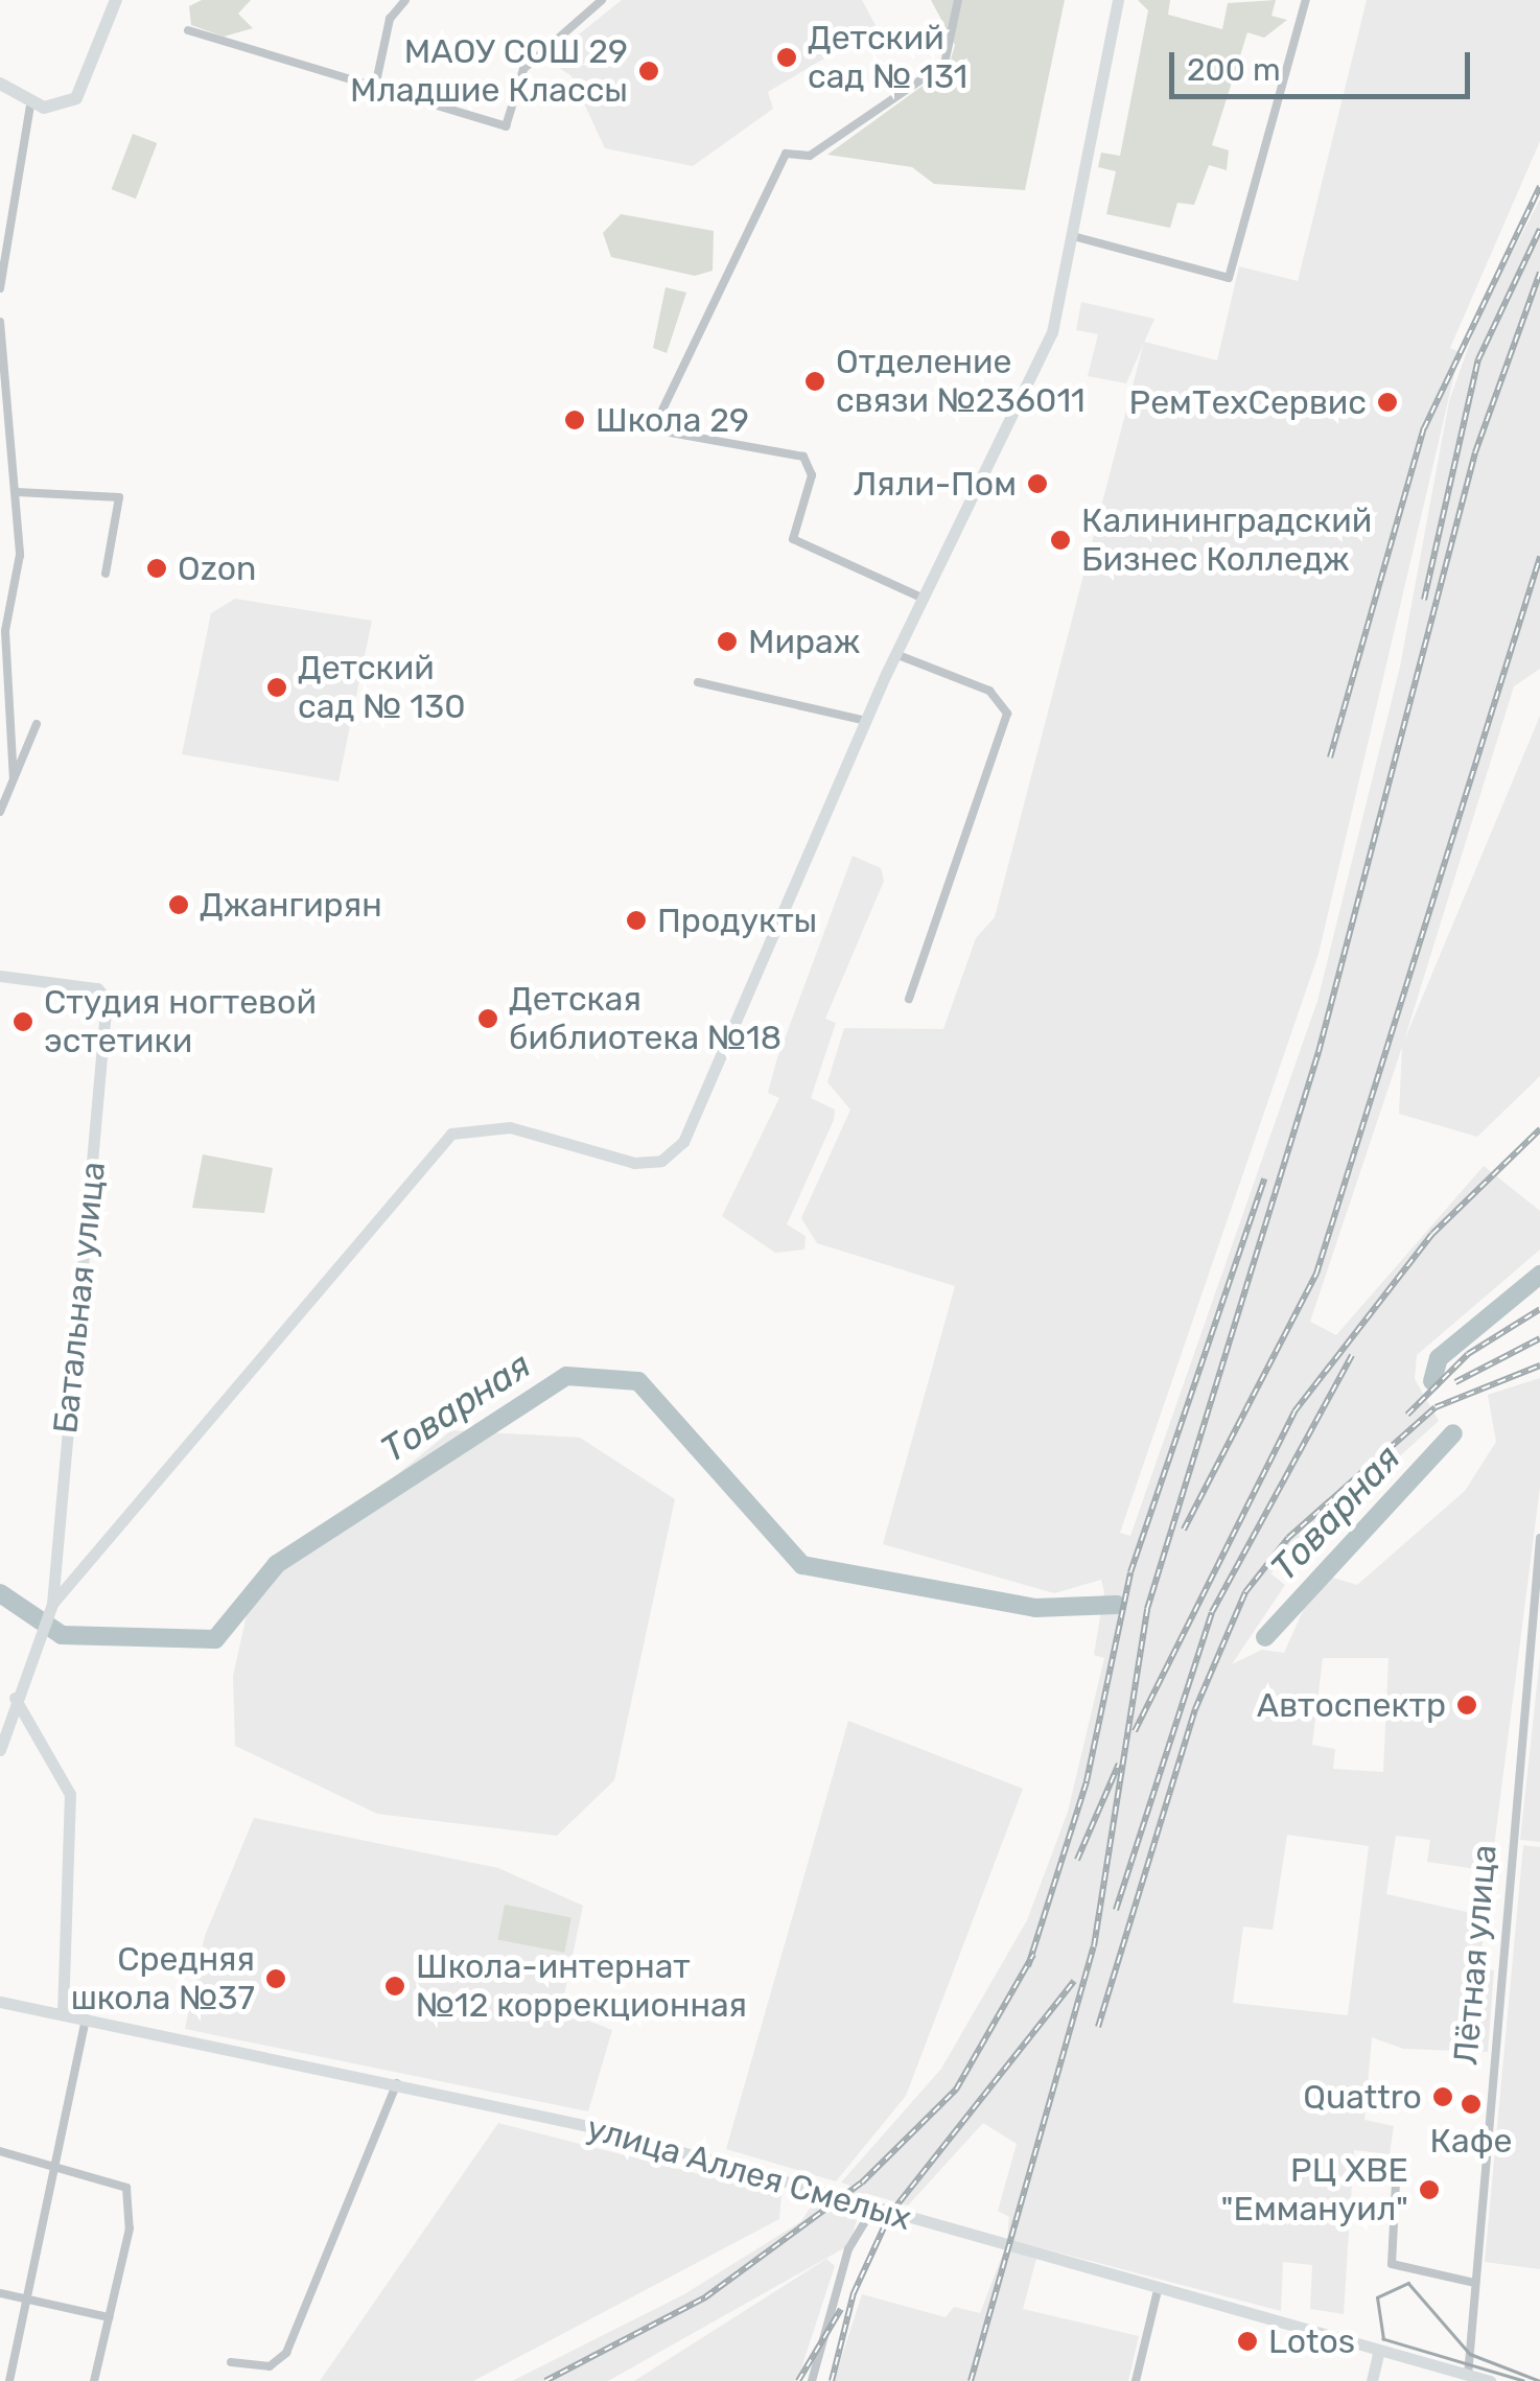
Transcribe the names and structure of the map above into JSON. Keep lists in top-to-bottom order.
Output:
{
  "streets": {
    "main road": ["Батальная улица", "улица Аллея Смелых"],
    "street": ["Лётная улица"]
  },
  "crossings": [
    ["Лётная улица", "улица Аллея Смелых"]
  ],
  "water": ["Товарная"],
  "places": [
    "Детский сад № 131",
    "МАОУ СОШ 29 Младшие Классы",
    "Отделение связи №236011",
    "РемТехСервис",
    "Школа 29",
    "Ляли-Пом",
    "Калининградский Бизнес Колледж",
    "Ozon",
    "Мираж",
    "Детский сад № 130",
    "Джангирян",
    "Продукты",
    "Детская библиотека №18",
    "Студия ногтевой эстетики",
    "Автоспектр",
    "Средняя школа №37",
    "Школа-интернат №12 коррекционная",
    "Quattro",
    "Кафе",
    "РЦ ХВЕ \"Еммануил\"",
    "Lotos"
  ],
  "scale_bar": "200 m"
}
